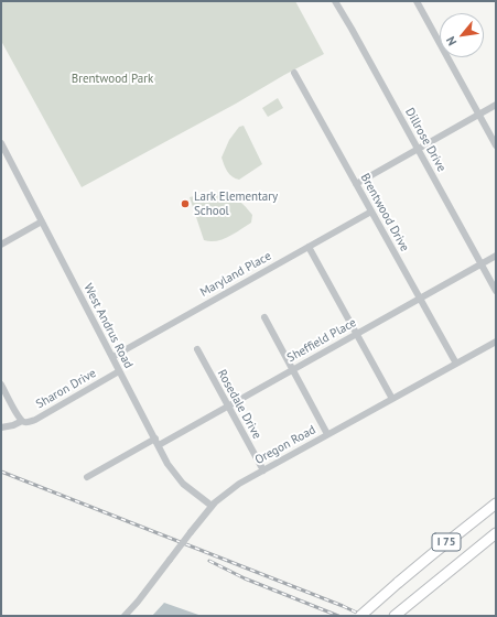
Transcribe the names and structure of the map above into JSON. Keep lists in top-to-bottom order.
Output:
{
  "streets": {
    "highway": ["I 75"],
    "street": [
      "Dillrose Drive",
      "Brentwood Drive",
      "Maryland Place",
      "West Andrus Road",
      "Sheffield Place",
      "Sharon Drive",
      "Rosedale Drive",
      "Oregon Road"
    ]
  },
  "crossings": [
    ["Dillrose Drive", "Sheffield Place"],
    ["Brentwood Drive", "Maryland Place"],
    ["Brentwood Drive", "Sheffield Place"],
    ["Brentwood Drive", "Oregon Road"],
    ["Maryland Place", "West Andrus Road"],
    ["West Andrus Road", "Sheffield Place"],
    ["West Andrus Road", "Sharon Drive"],
    ["West Andrus Road", "Oregon Road"],
    ["Sheffield Place", "Rosedale Drive"],
    ["Rosedale Drive", "Oregon Road"]
  ],
  "parks": ["Brentwood Park"],
  "places": ["Lark Elementary School"],
  "north": "bottom left"
}
